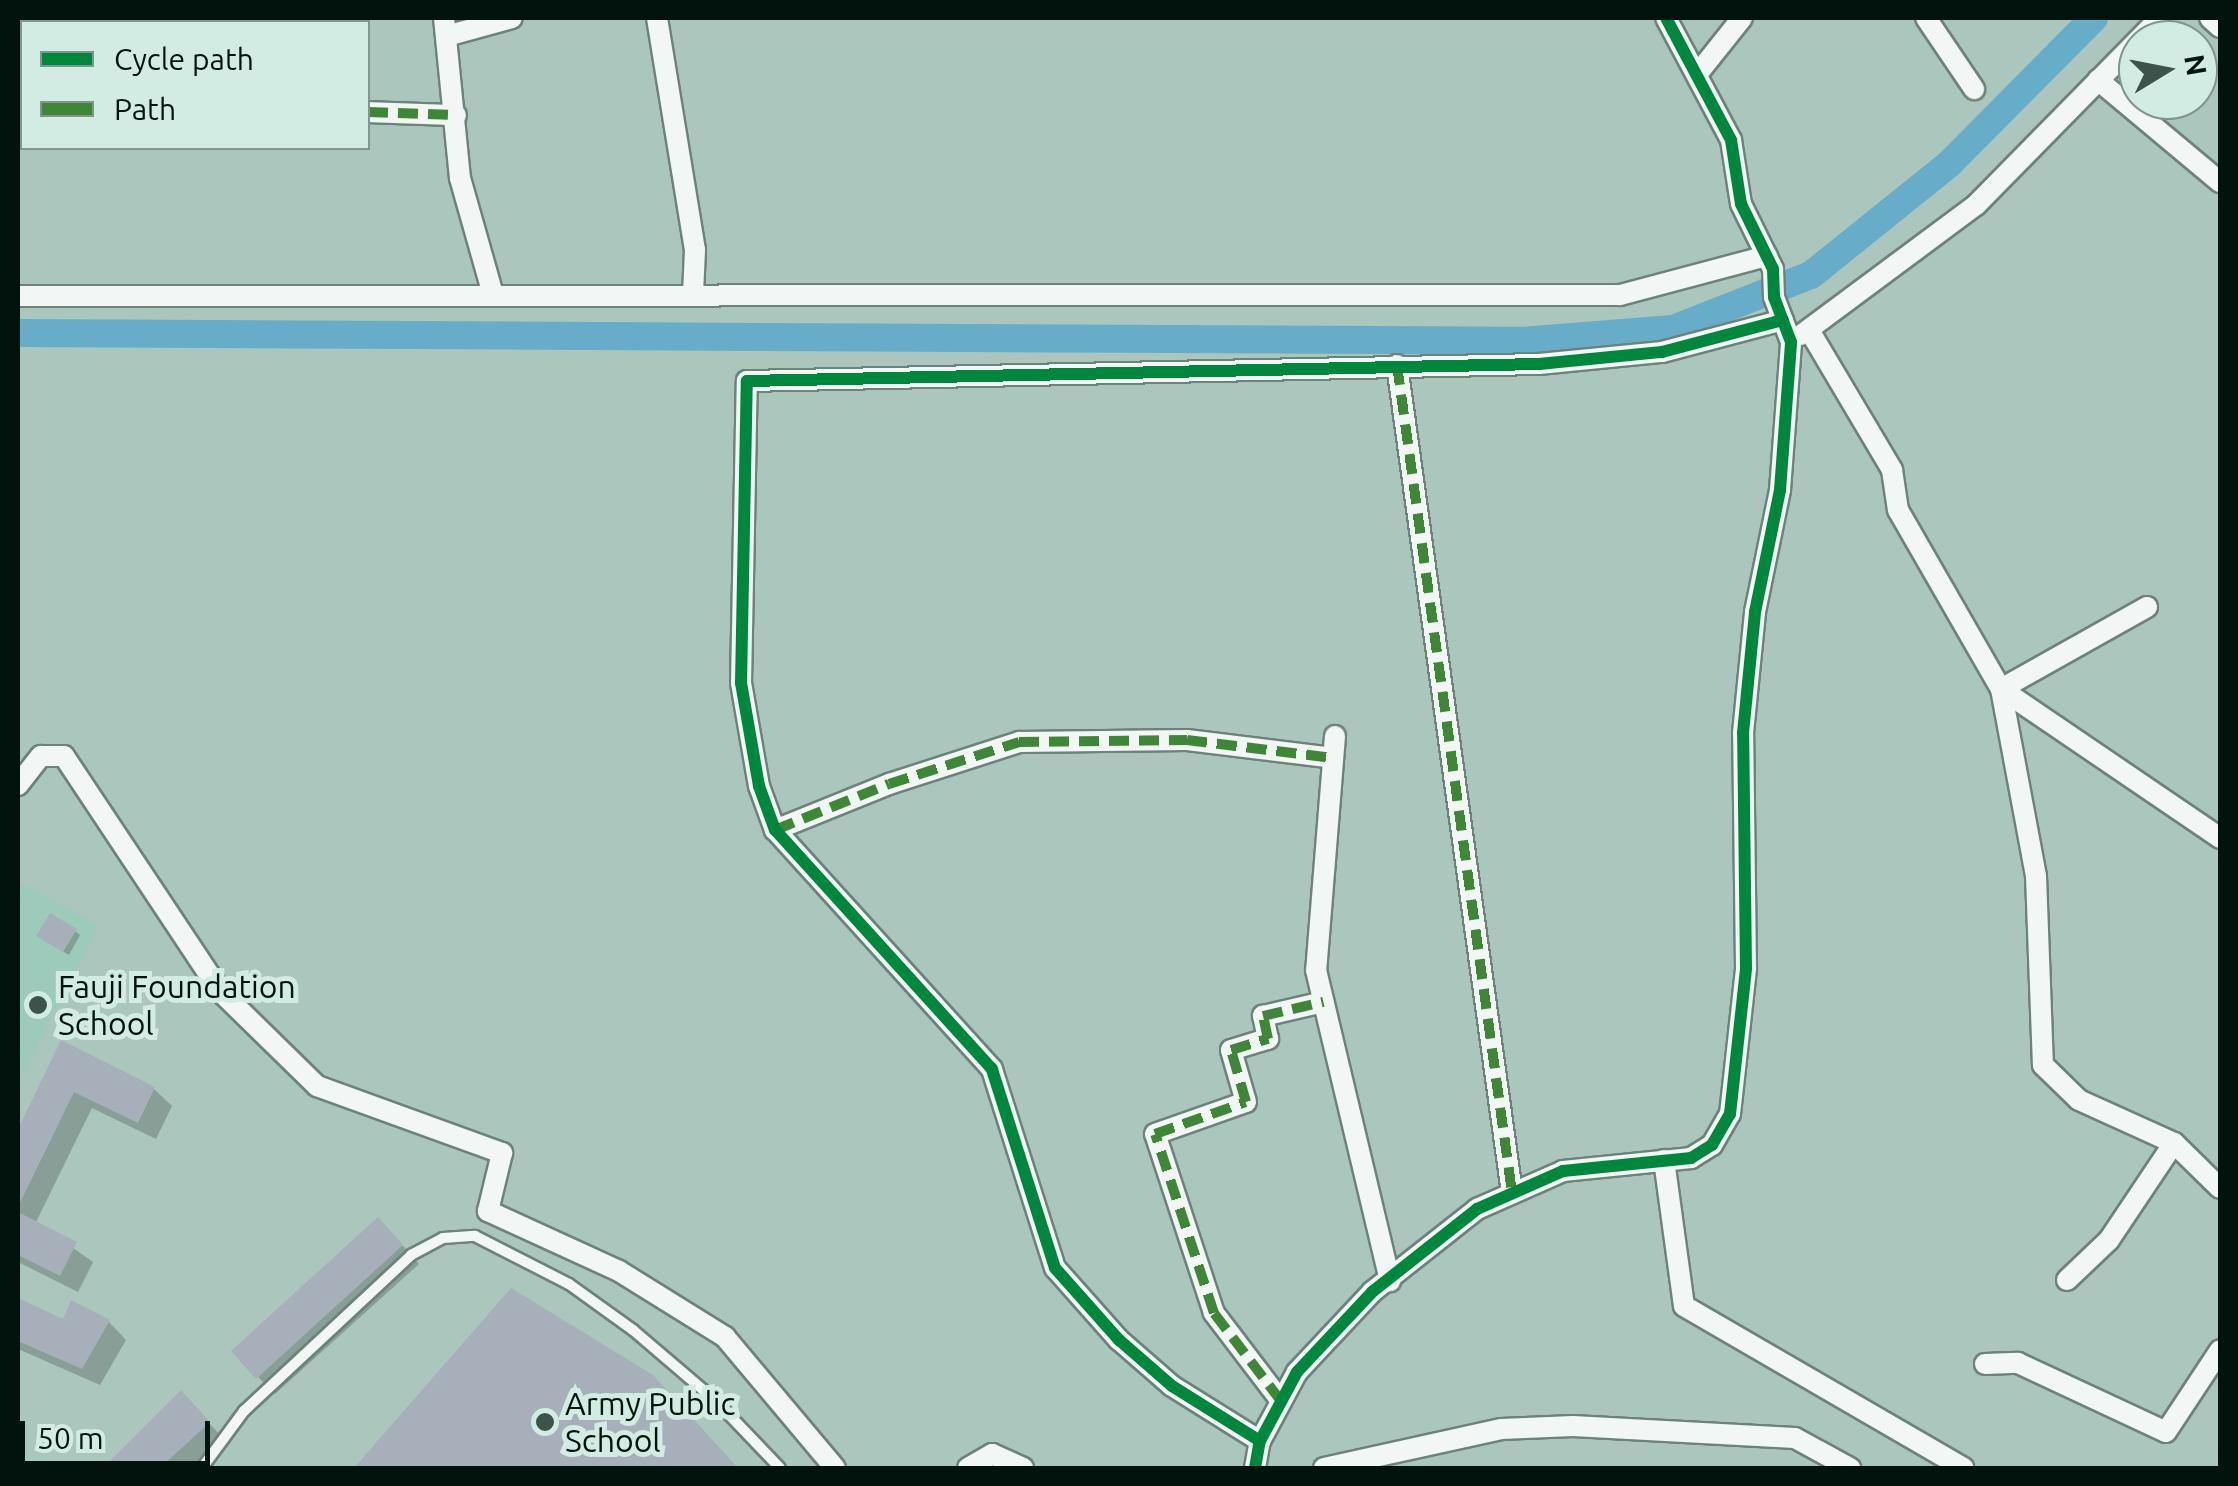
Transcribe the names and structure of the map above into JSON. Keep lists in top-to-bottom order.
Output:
{
  "places": ["Fauji Foundation School", "Army Public School"],
  "legend": ["Cycle path", "Path"],
  "scale_bar": "50 m",
  "north": "right"
}
